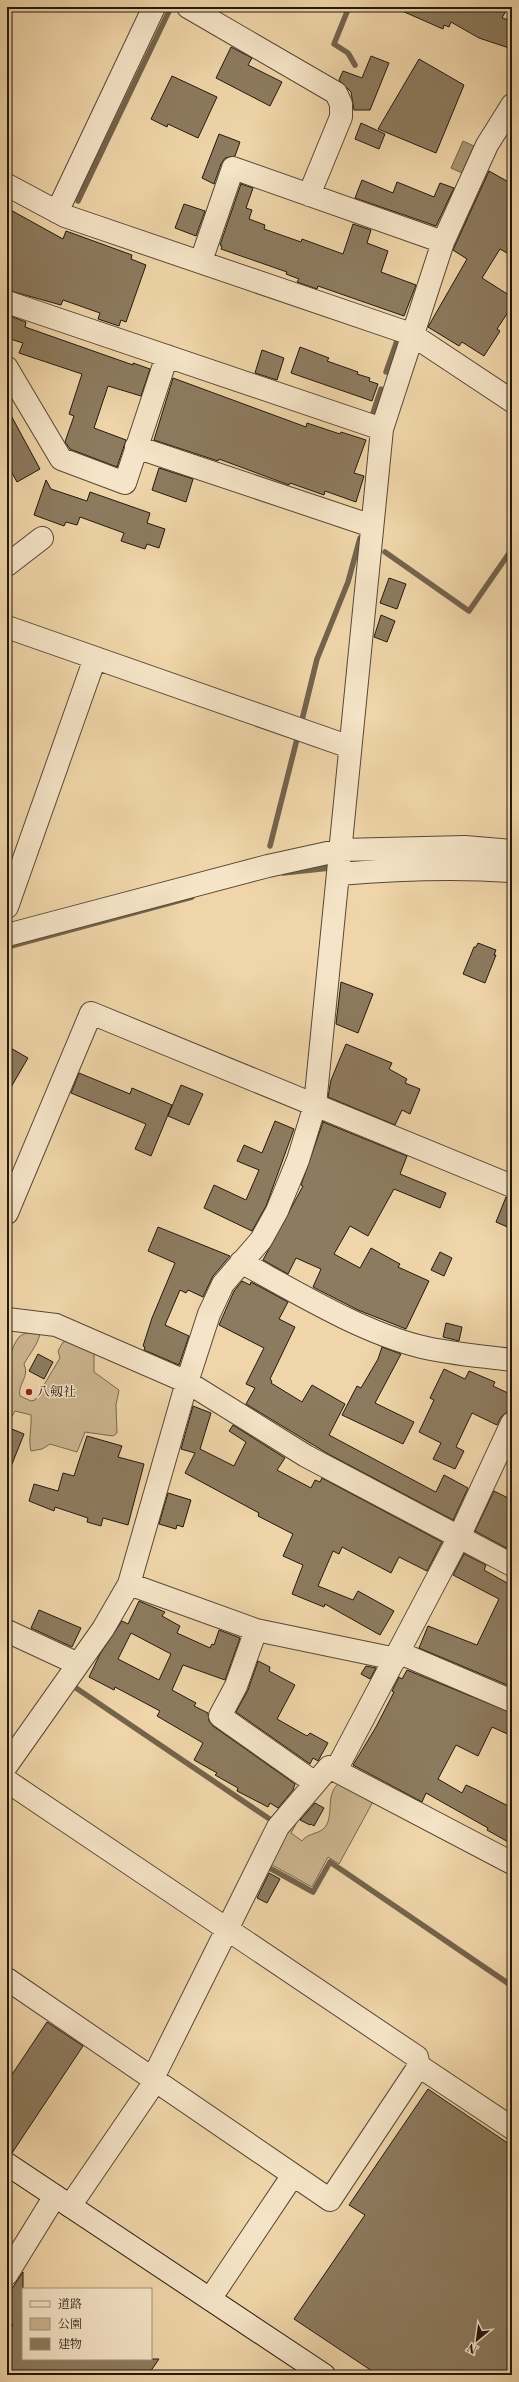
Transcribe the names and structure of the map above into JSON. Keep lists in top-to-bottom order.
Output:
{
  "places": ["八剱社"],
  "legend": ["道路", "公園", "建物"],
  "north": "bottom left"
}
